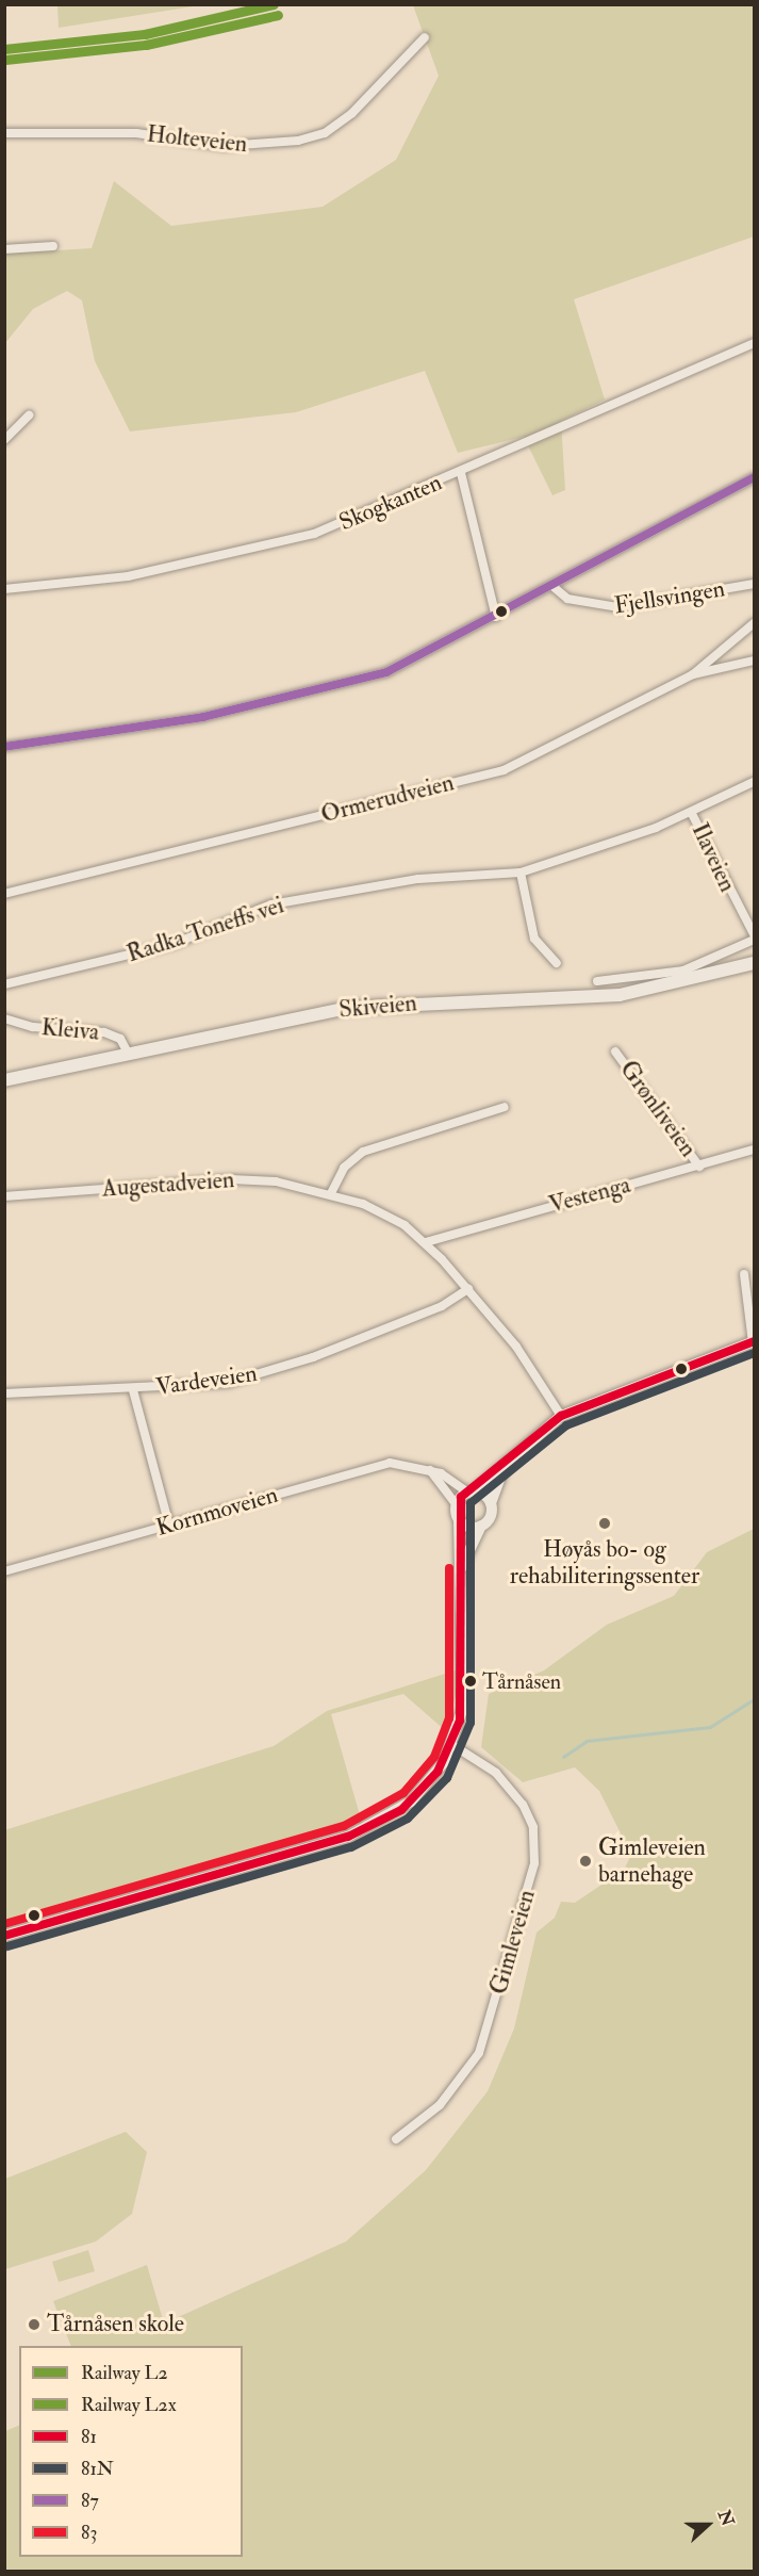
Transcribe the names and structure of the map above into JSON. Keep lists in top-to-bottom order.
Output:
{
  "streets": {
    "main road": ["Skiveien"],
    "street": [
      "Holteveien",
      "Skogkanten",
      "Fjellsvingen",
      "Ormerudveien",
      "Ilaveien",
      "Radka Toneffs vei",
      "Kleiva",
      "Grønliveien",
      "Augestadveien",
      "Vestenga",
      "Vardeveien",
      "Kornmoveien",
      "Gimleveien"
    ]
  },
  "crossings": [
    ["Ilaveien", "Radka Toneffs vei"],
    ["Skiveien", "Kleiva"],
    ["Grønliveien", "Vestenga"],
    ["Augestadveien", "Vestenga"],
    ["Augestadveien", "Vardeveien"]
  ],
  "places": [
    "Høyås bo- og rehabiliteringssenter",
    "Tårnåsen",
    "Gimleveien barnehage",
    "Tårnåsen skole"
  ],
  "lines": [
    "rail line L2",
    "rail line L2x",
    "transit line 87",
    "transit line 81",
    "transit line 81N",
    "transit line 83"
  ],
  "legend": [
    "Railway L2",
    "Railway L2x",
    "81",
    "81N",
    "87",
    "83"
  ],
  "north": "right"
}
